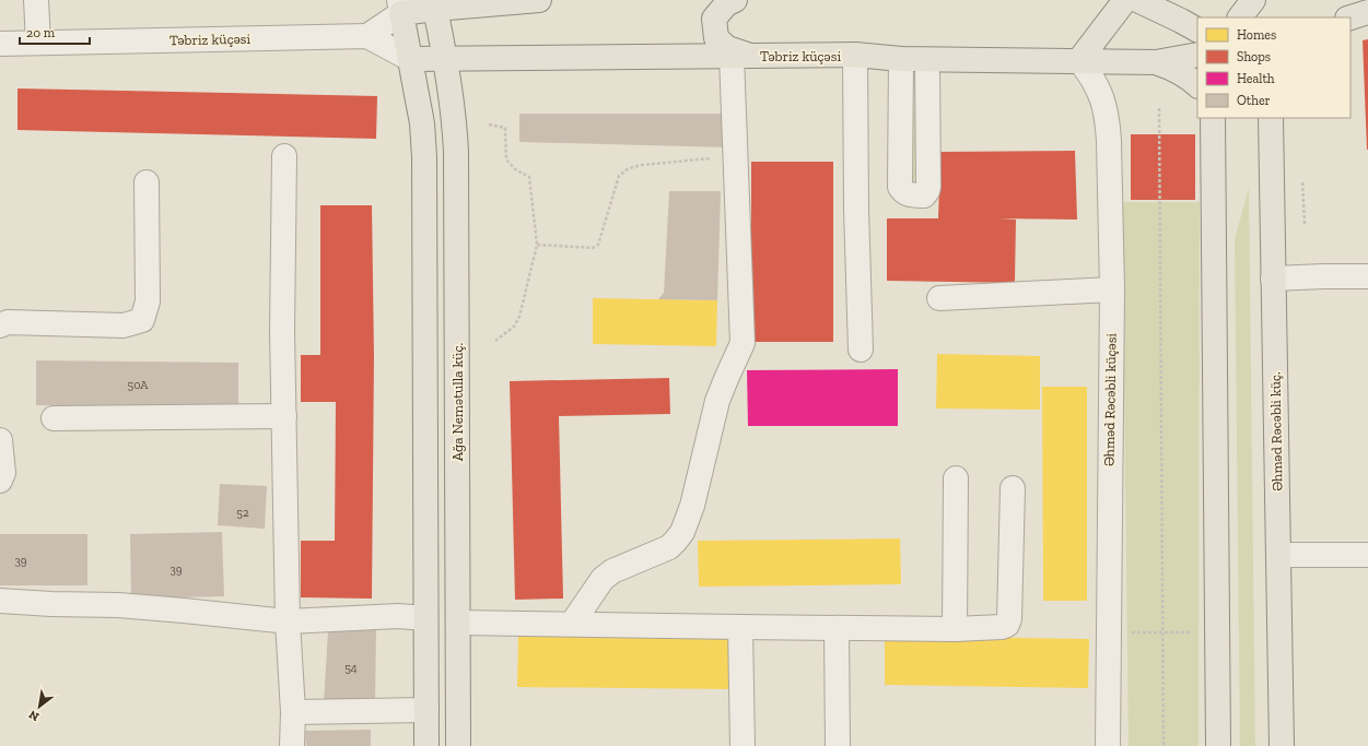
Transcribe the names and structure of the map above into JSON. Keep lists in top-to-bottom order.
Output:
{
  "streets": {
    "main road": ["Təbriz küçəsi", "Ağa Nemətulla küç.", "Əhməd Rəcəbli küç."],
    "street": ["Əhməd Rəcəbli küçəsi"]
  },
  "crossings": [
    ["Təbriz küçəsi", "Əhməd Rəcəbli küçəsi"],
    ["Təbriz küçəsi", "Ağa Nemətulla küç."]
  ],
  "house_numbers": [
    "50A",
    "52",
    "39",
    "39",
    "54"
  ],
  "legend": [
    "Homes",
    "Shops",
    "Health",
    "Other"
  ],
  "scale_bar": "20 m",
  "north": "bottom left"
}
